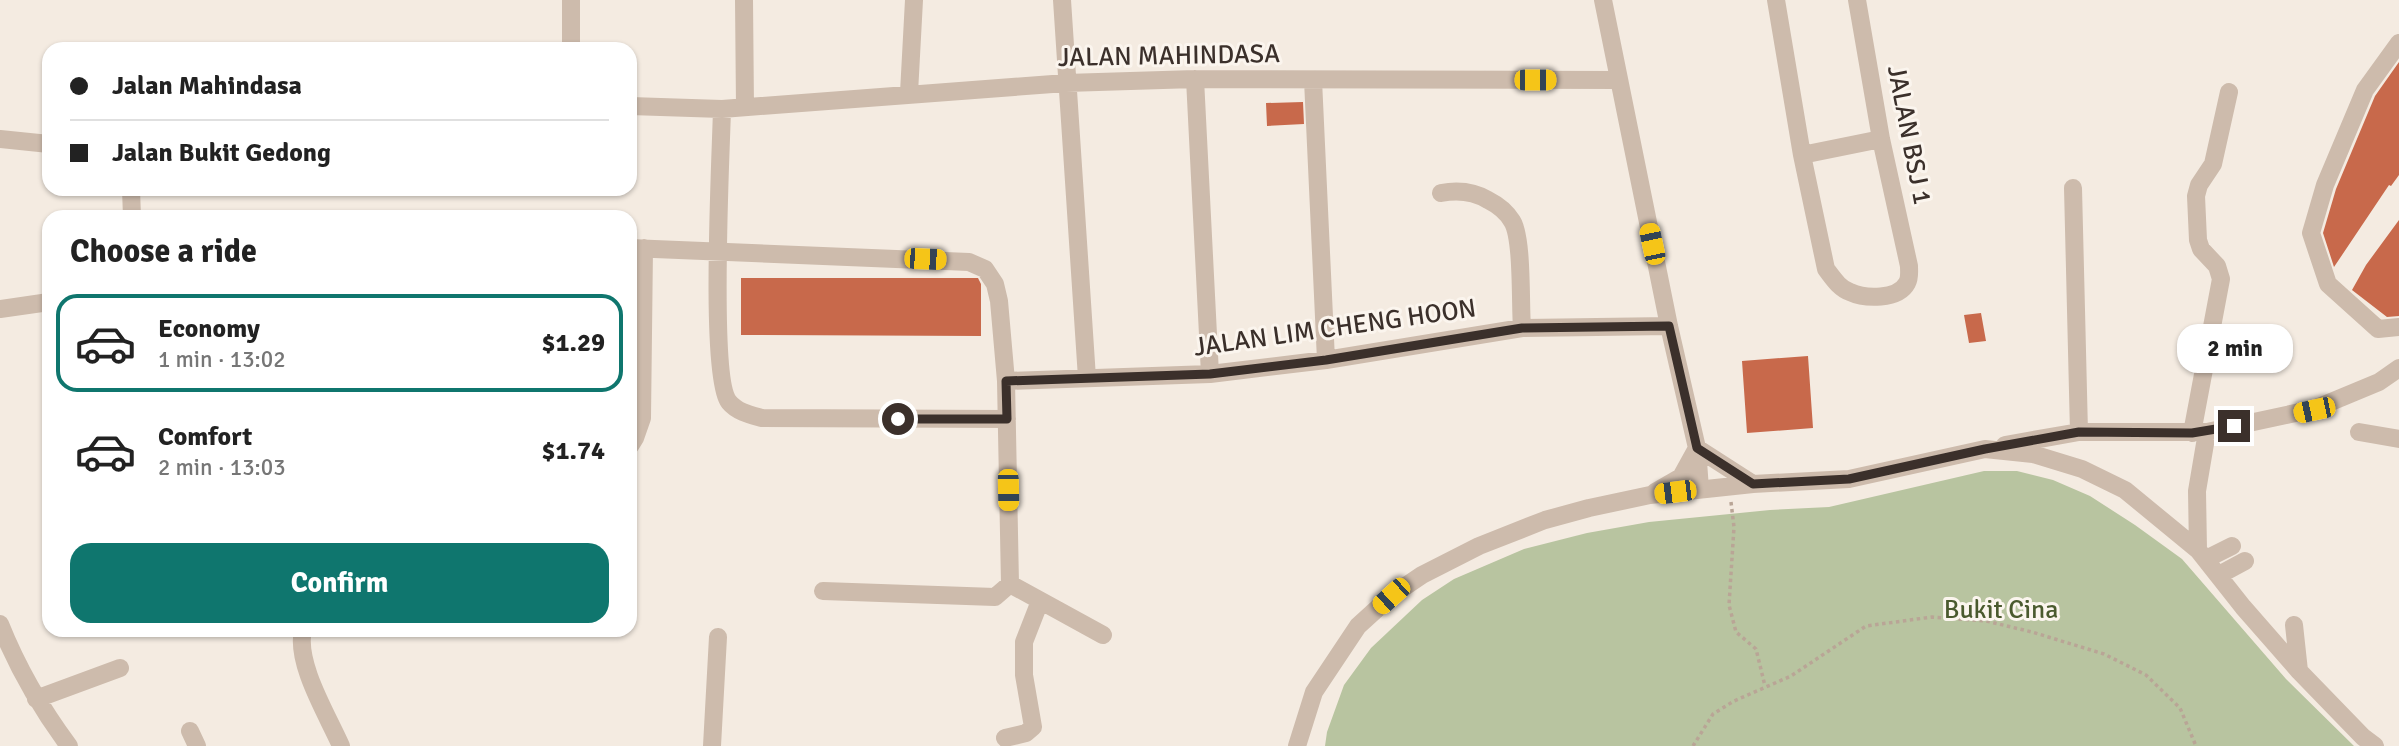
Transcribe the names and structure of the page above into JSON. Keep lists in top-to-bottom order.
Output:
{
  "streets": {
    "street": ["JALAN MAHINDASA", "JALAN BSJ 1", "JALAN LIM CHENG HOON"]
  },
  "parks": ["Bukit Cina"],
  "page": {
    "banner": ["Jalan Mahindasa", "Jalan Bukit Gedong"],
    "heading": "Choose a ride",
    "list": [
      {
        "name": "Economy",
        "note": "1 min · 13:02",
        "value": "$1.29"
      },
      {
        "name": "Comfort",
        "note": "2 min · 13:03",
        "value": "$1.74"
      }
    ],
    "bubble": "2 min",
    "buttons": "Confirm"
  }
}
